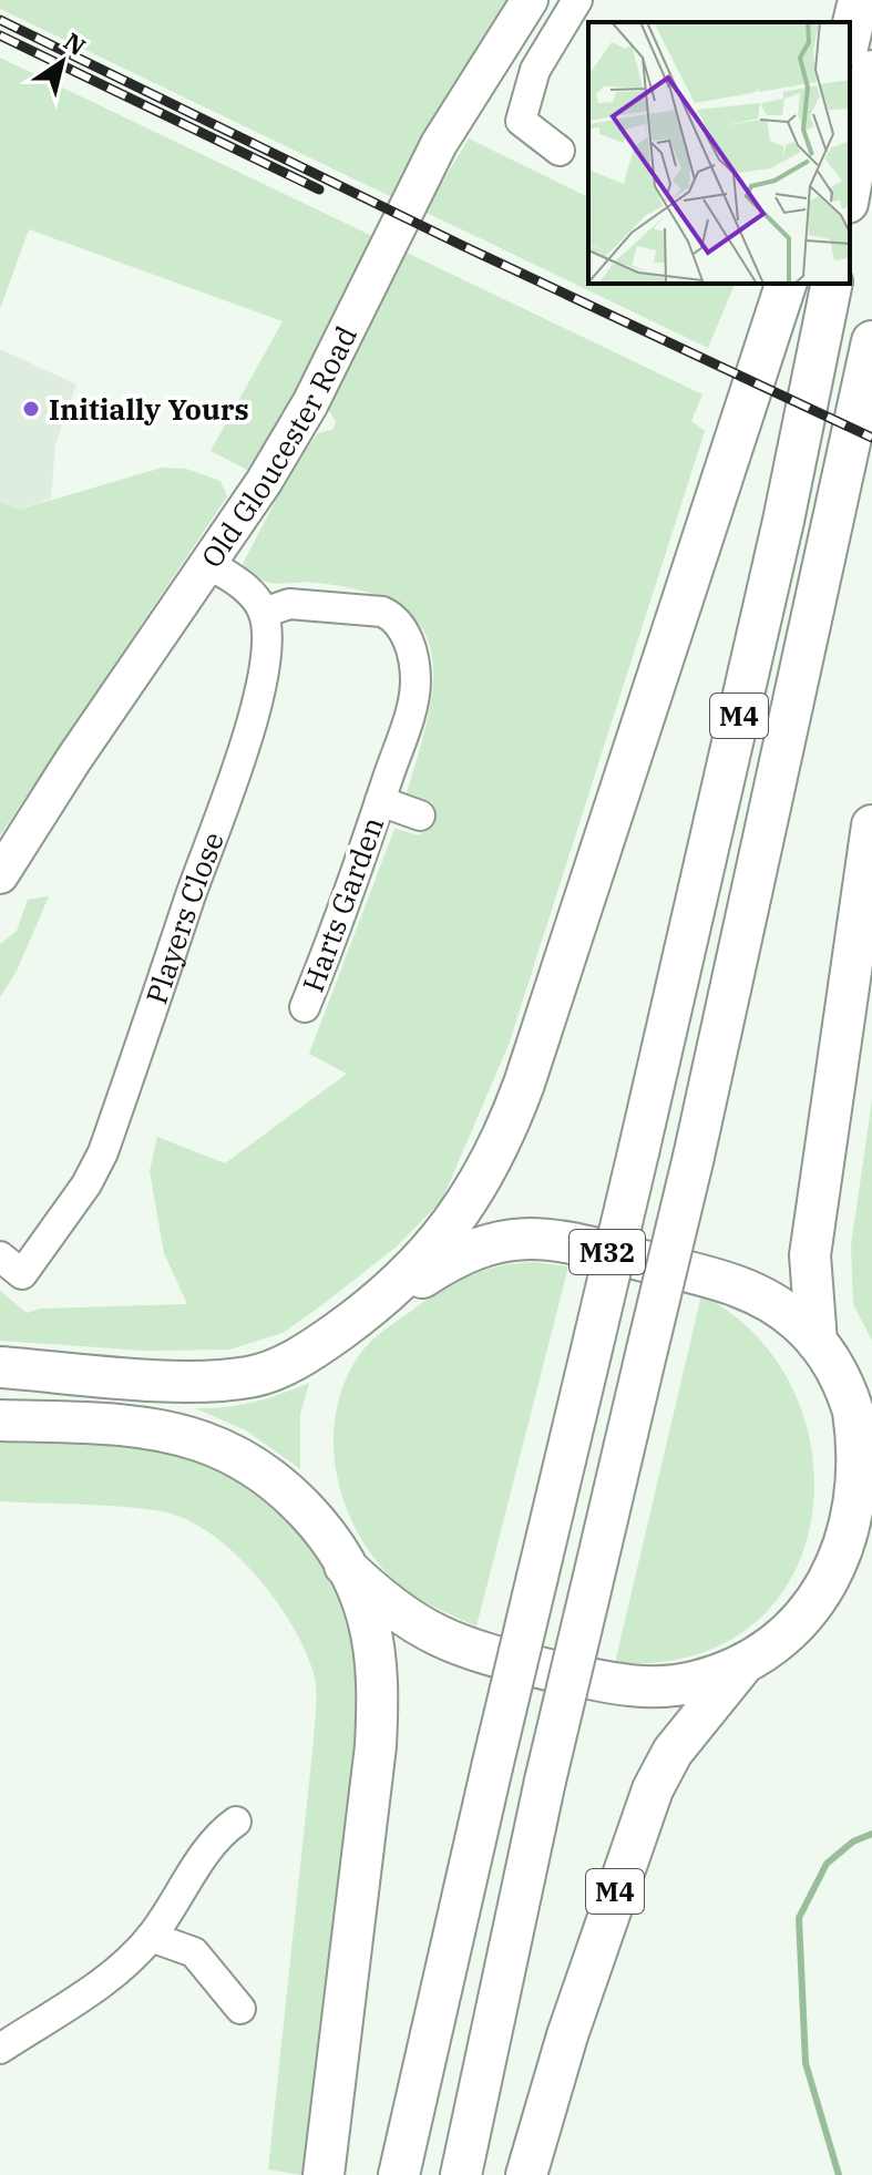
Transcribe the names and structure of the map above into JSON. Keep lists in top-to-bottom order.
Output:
{
  "streets": {
    "highway": ["M4", "M32"],
    "main road": ["Old Gloucester Road"],
    "street": ["Harts Garden", "Players Close"]
  },
  "crossings": [
    ["M4", "M32"],
    ["Harts Garden", "Players Close"]
  ],
  "places": ["Initially Yours"],
  "north": "top right"
}
